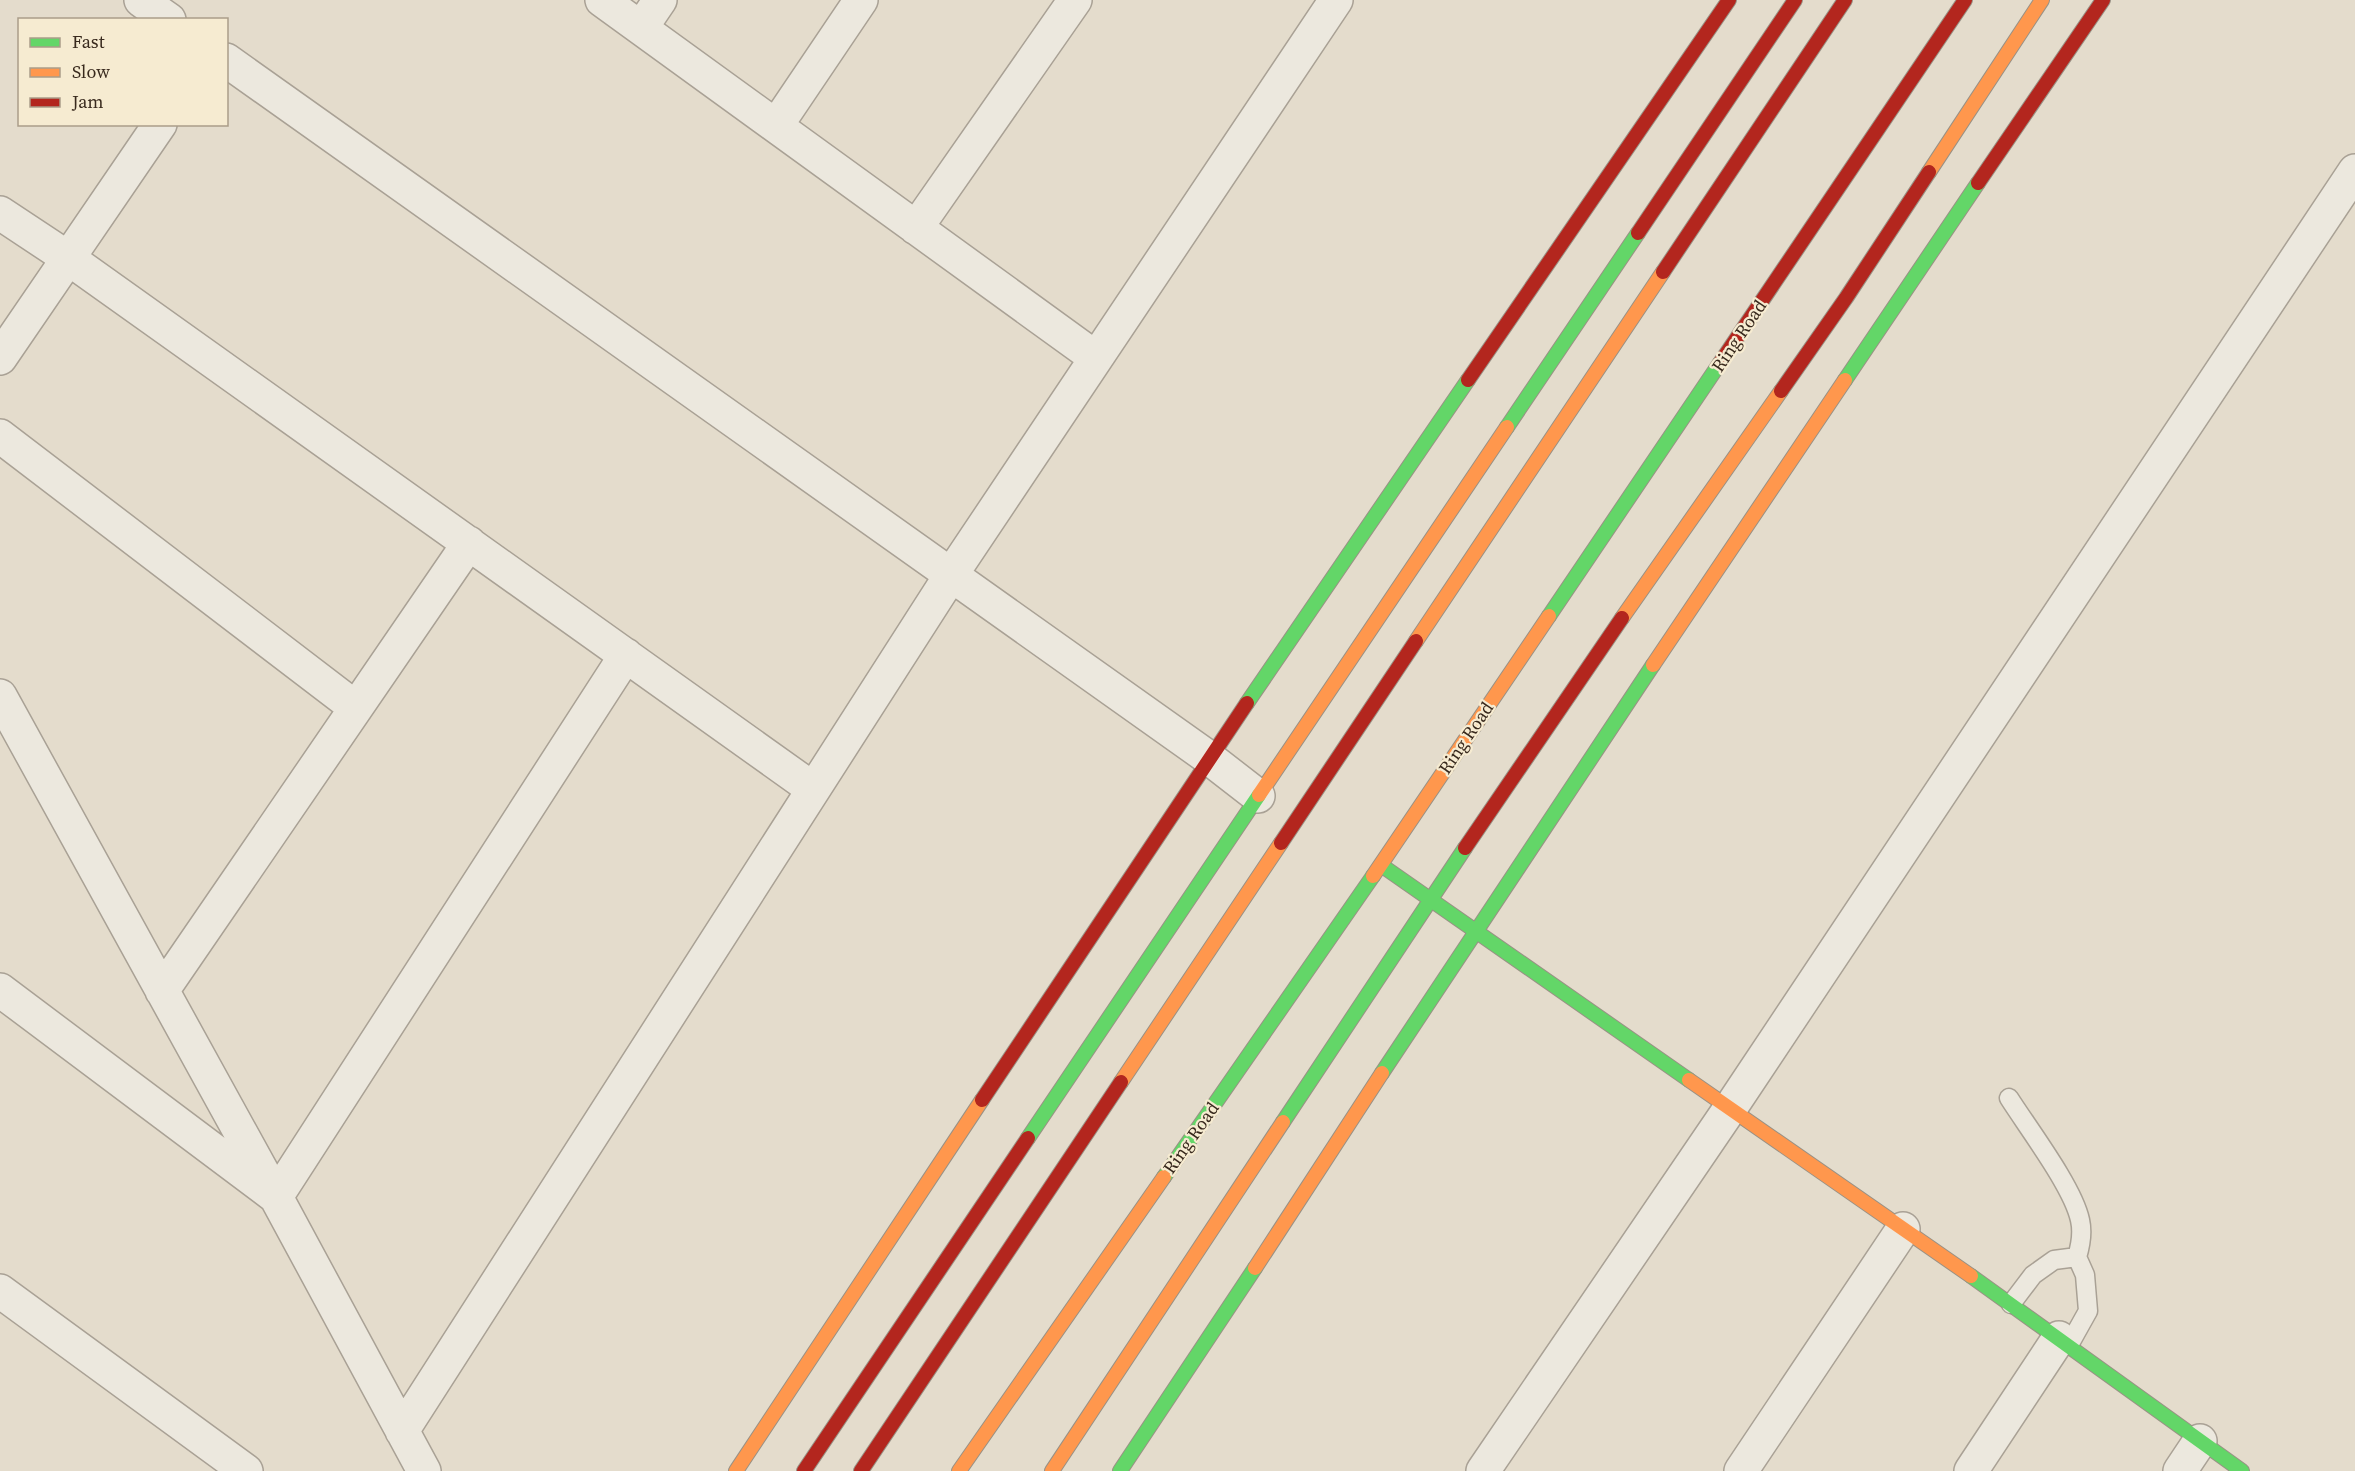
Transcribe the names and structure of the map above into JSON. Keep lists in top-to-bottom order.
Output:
{
  "streets": {
    "main road": ["Ring Road"]
  },
  "legend": ["Fast", "Slow", "Jam"]
}
